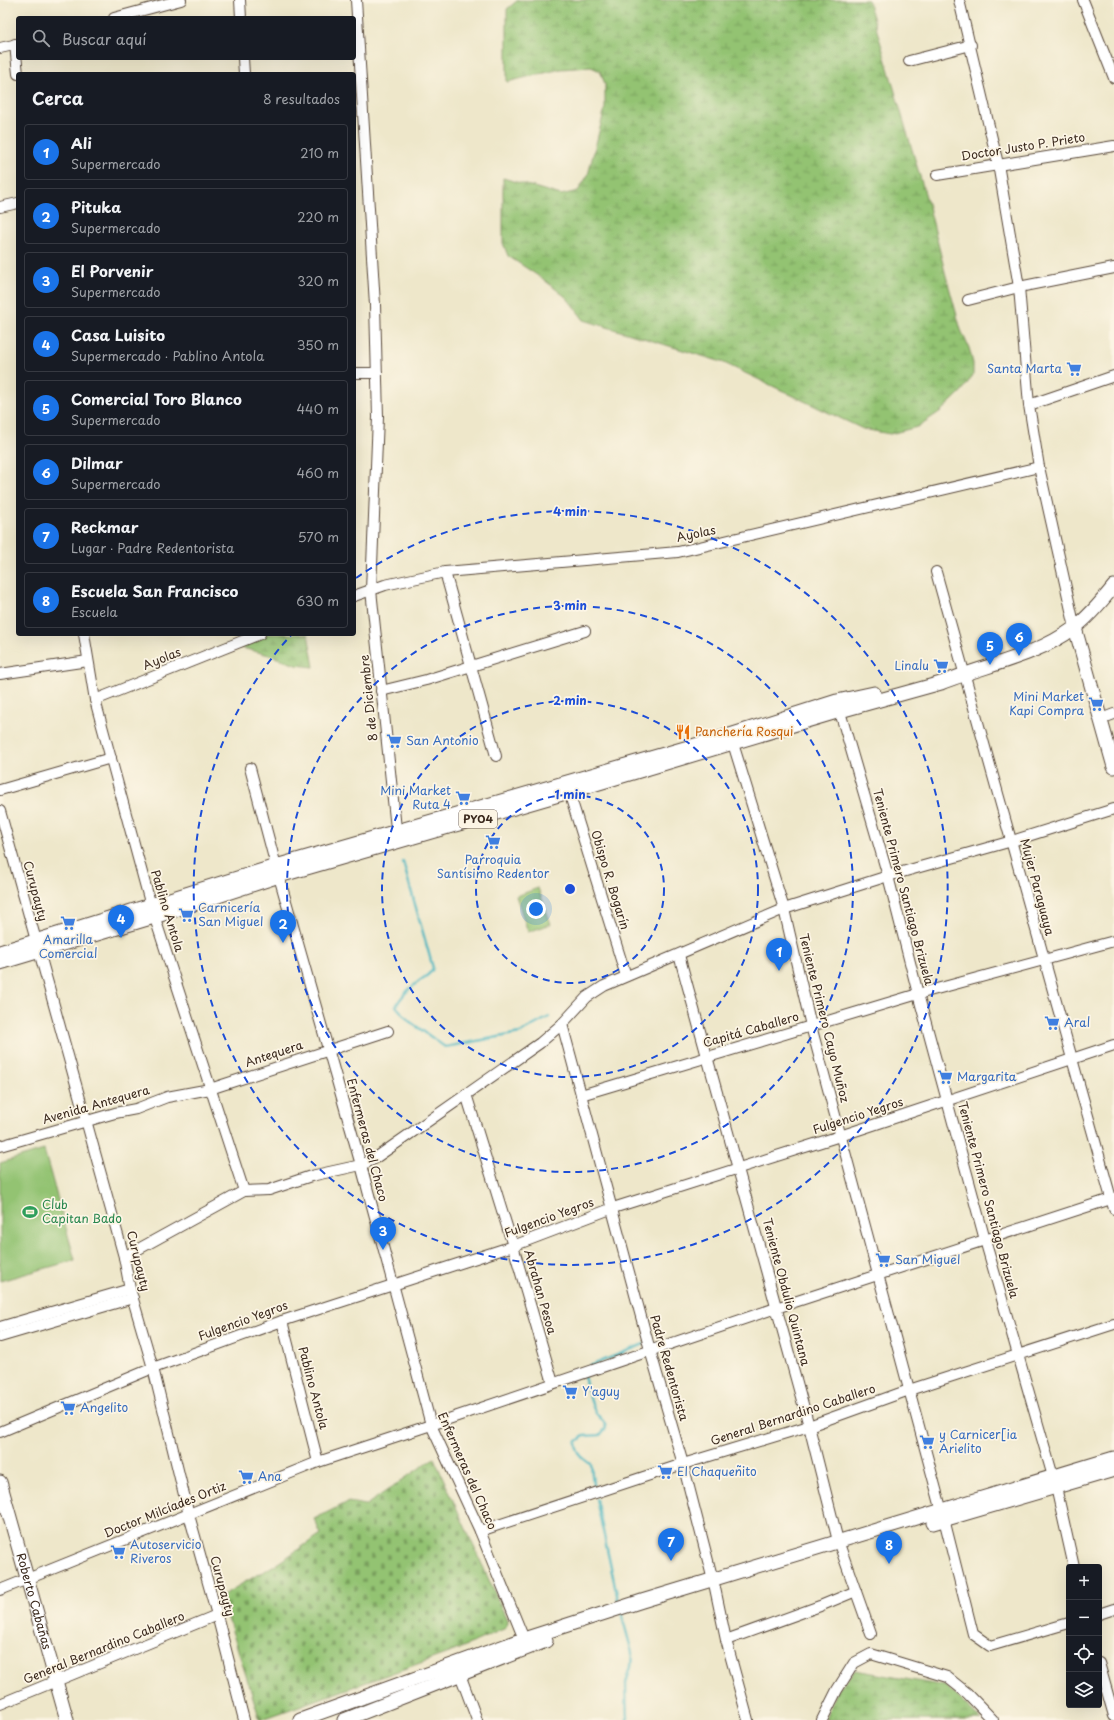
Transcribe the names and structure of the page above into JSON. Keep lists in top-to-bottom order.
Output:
{
  "streets": {
    "main road": ["PY04", "Roberto Cabañas"],
    "street": [
      "Doctor Justo P. Prieto",
      "Ayolas",
      "8 de Diciembre",
      "Obispo R. Bogarín",
      "Teniente Primero Santiago Brizuela",
      "Mujer Paraguaya",
      "Curupayty",
      "Pablino Antola",
      "Teniente Primero Cayo Muñoz",
      "Capitá Caballero",
      "Antequera",
      "Avenida Antequera",
      "Fulgencio Yegros",
      "Enfermeras del Chaco",
      "Abrahan Pesoa",
      "Teniente Obdulio Quintana",
      "Padre Redentorista",
      "General Bernardino Caballero",
      "Doctor Milcíades Ortiz"
    ]
  },
  "crossings": [
    ["Ayolas", "8 de Diciembre"],
    ["Ayolas", "Pablino Antola"],
    ["8 de Diciembre", "PY04"],
    ["PY04", "Obispo R. Bogarín"],
    ["PY04", "Teniente Primero Santiago Brizuela"],
    ["PY04", "Mujer Paraguaya"],
    ["PY04", "Curupayty"],
    ["PY04", "Pablino Antola"],
    ["PY04", "Teniente Primero Cayo Muñoz"],
    ["PY04", "Enfermeras del Chaco"],
    ["Teniente Primero Santiago Brizuela", "Capitá Caballero"],
    ["Teniente Primero Santiago Brizuela", "Fulgencio Yegros"],
    ["Teniente Primero Santiago Brizuela", "General Bernardino Caballero"],
    ["Teniente Primero Santiago Brizuela", "Doctor Milcíades Ortiz"],
    ["Mujer Paraguaya", "Capitá Caballero"],
    ["Mujer Paraguaya", "Fulgencio Yegros"],
    ["Mujer Paraguaya", "Doctor Milcíades Ortiz"],
    ["Curupayty", "Avenida Antequera"],
    ["Curupayty", "Fulgencio Yegros"],
    ["Curupayty", "General Bernardino Caballero"],
    ["Curupayty", "Doctor Milcíades Ortiz"],
    ["Pablino Antola", "Antequera"],
    ["Pablino Antola", "Fulgencio Yegros"],
    ["Pablino Antola", "Doctor Milcíades Ortiz"],
    ["Teniente Primero Cayo Muñoz", "Capitá Caballero"],
    ["Teniente Primero Cayo Muñoz", "Fulgencio Yegros"],
    ["Teniente Primero Cayo Muñoz", "General Bernardino Caballero"],
    ["Teniente Primero Cayo Muñoz", "Doctor Milcíades Ortiz"],
    ["Capitá Caballero", "Teniente Obdulio Quintana"],
    ["Capitá Caballero", "Padre Redentorista"],
    ["Antequera", "Avenida Antequera"],
    ["Antequera", "Enfermeras del Chaco"],
    ["Fulgencio Yegros", "Enfermeras del Chaco"],
    ["Fulgencio Yegros", "Abrahan Pesoa"],
    ["Fulgencio Yegros", "Teniente Obdulio Quintana"],
    ["Fulgencio Yegros", "Padre Redentorista"],
    ["Enfermeras del Chaco", "General Bernardino Caballero"],
    ["Enfermeras del Chaco", "Doctor Milcíades Ortiz"],
    ["Abrahan Pesoa", "Doctor Milcíades Ortiz"],
    ["Teniente Obdulio Quintana", "General Bernardino Caballero"],
    ["Teniente Obdulio Quintana", "Doctor Milcíades Ortiz"],
    ["Padre Redentorista", "General Bernardino Caballero"],
    ["Padre Redentorista", "Doctor Milcíades Ortiz"],
    ["General Bernardino Caballero", "Roberto Cabañas"],
    ["Doctor Milcíades Ortiz", "Roberto Cabañas"]
  ],
  "places": {
    "supermarket": [
      "Santa Marta",
      "Linalu",
      "Mini Market Kapi Compra",
      "San Antonio",
      "Mini Market Ruta 4",
      "Parroquia Santísimo Redentor",
      "Carnicería San Miguel",
      "Amarilla Comercial",
      "Aral",
      "Margarita",
      "San Miguel",
      "Y'aguy",
      "Angelito",
      "y Carnicer[ia Arielito",
      "El Chaqueñito",
      "Ana",
      "Autoservicio Riveros"
    ],
    "restaurant": ["Panchería Rosqui"],
    "sports": ["Club Capitan Bado"]
  },
  "page": {
    "search": "Buscar aquí",
    "heading": ["Cerca", "8 resultados"],
    "list": [
      {
        "mark": "1",
        "name": "Ali",
        "note": "Supermercado",
        "value": "210 m"
      },
      {
        "mark": "2",
        "name": "Pituka",
        "note": "Supermercado",
        "value": "220 m"
      },
      {
        "mark": "3",
        "name": "El Porvenir",
        "note": "Supermercado",
        "value": "320 m"
      },
      {
        "mark": "4",
        "name": "Casa Luisito",
        "note": "Supermercado · Pablino Antola",
        "value": "350 m"
      },
      {
        "mark": "5",
        "name": "Comercial Toro Blanco",
        "note": "Supermercado",
        "value": "440 m"
      },
      {
        "mark": "6",
        "name": "Dilmar",
        "note": "Supermercado",
        "value": "460 m"
      },
      {
        "mark": "7",
        "name": "Reckmar",
        "note": "Lugar · Padre Redentorista",
        "value": "570 m"
      },
      {
        "mark": "8",
        "name": "Escuela San Francisco",
        "note": "Escuela",
        "value": "630 m"
      }
    ],
    "pins": [
      "6",
      "5",
      "4",
      "2",
      "1",
      "3",
      "7",
      "8"
    ],
    "map_buttons": ["+", "−"]
  },
  "rings": [
    "4 min",
    "3 min",
    "2 min",
    "1 min"
  ]
}
